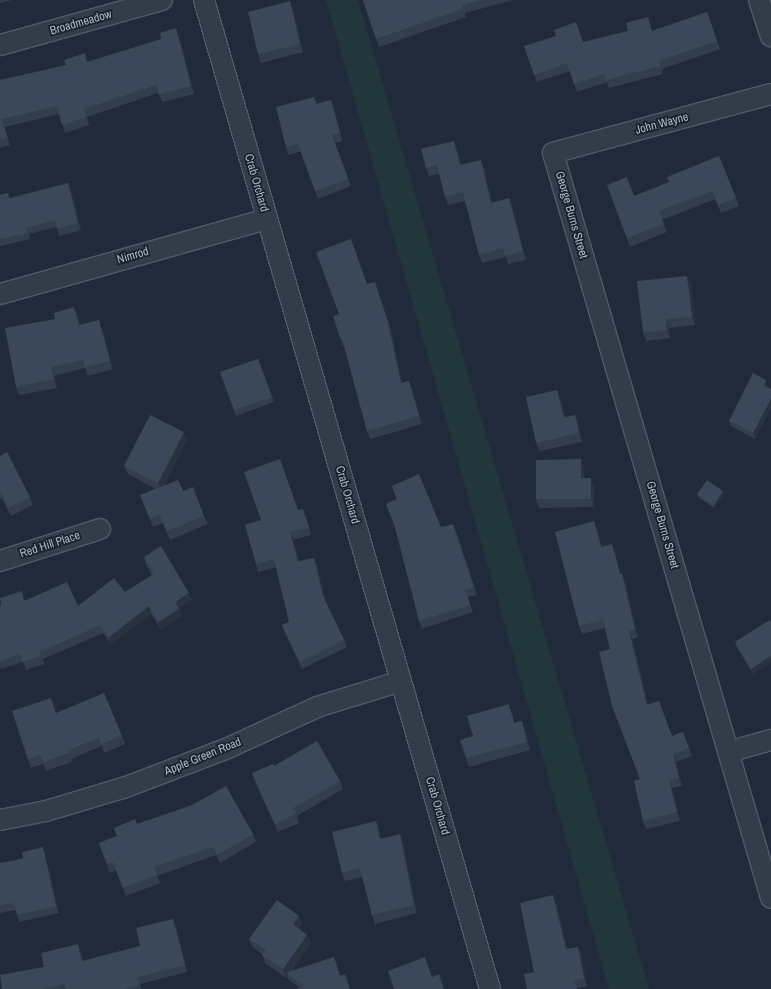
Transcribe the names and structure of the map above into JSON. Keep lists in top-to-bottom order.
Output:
{
  "streets": {
    "street": [
      "Broadmeadow",
      "John Wayne",
      "Crab Orchard",
      "George Burns Street",
      "Nimrod",
      "Red Hill Place",
      "Apple Green Road"
    ]
  },
  "crossings": [
    ["John Wayne", "George Burns Street"],
    ["Crab Orchard", "Nimrod"],
    ["Crab Orchard", "Apple Green Road"]
  ]
}
